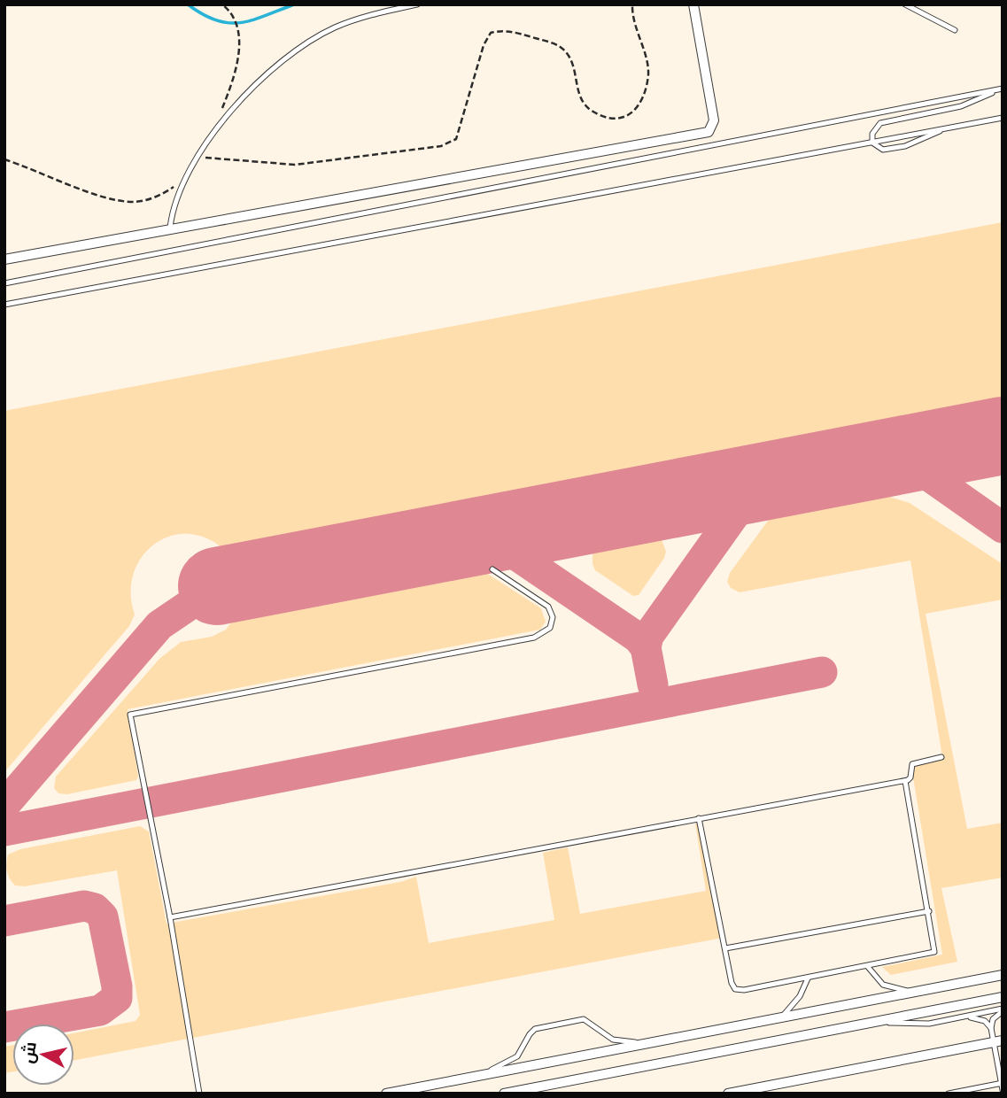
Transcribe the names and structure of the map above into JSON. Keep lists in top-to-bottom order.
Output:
{
  "north": "left"
}
